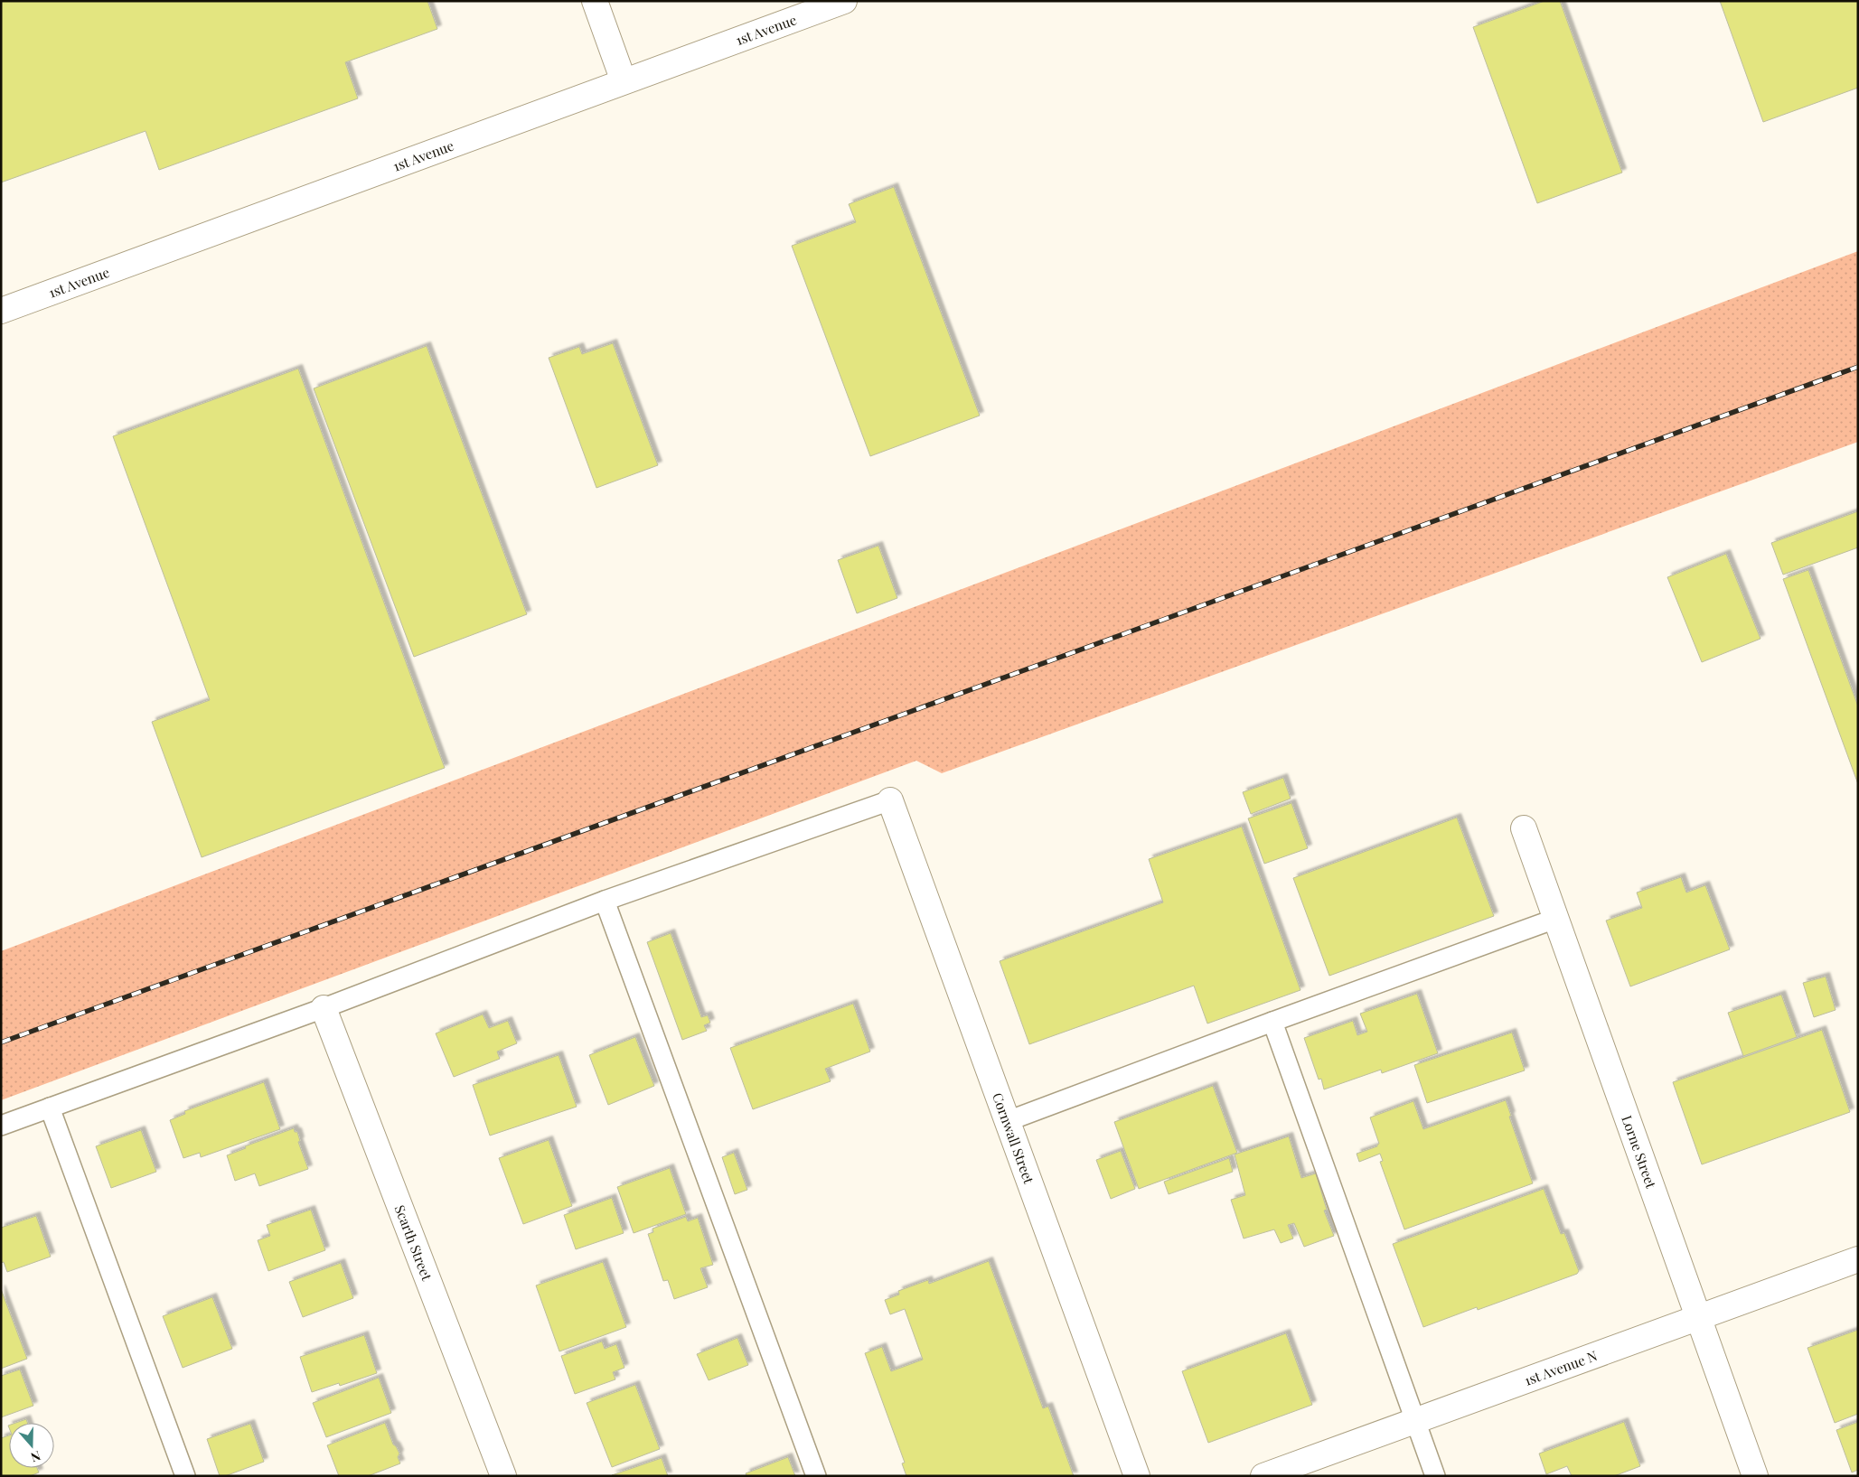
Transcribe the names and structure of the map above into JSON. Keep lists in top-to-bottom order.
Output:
{
  "streets": {
    "street": [
      "1st Avenue",
      "Cornwall Street",
      "Lorne Street",
      "Scarth Street",
      "1st Avenue N"
    ]
  },
  "crossings": [
    ["Lorne Street", "1st Avenue N"]
  ],
  "north": "bottom"
}
